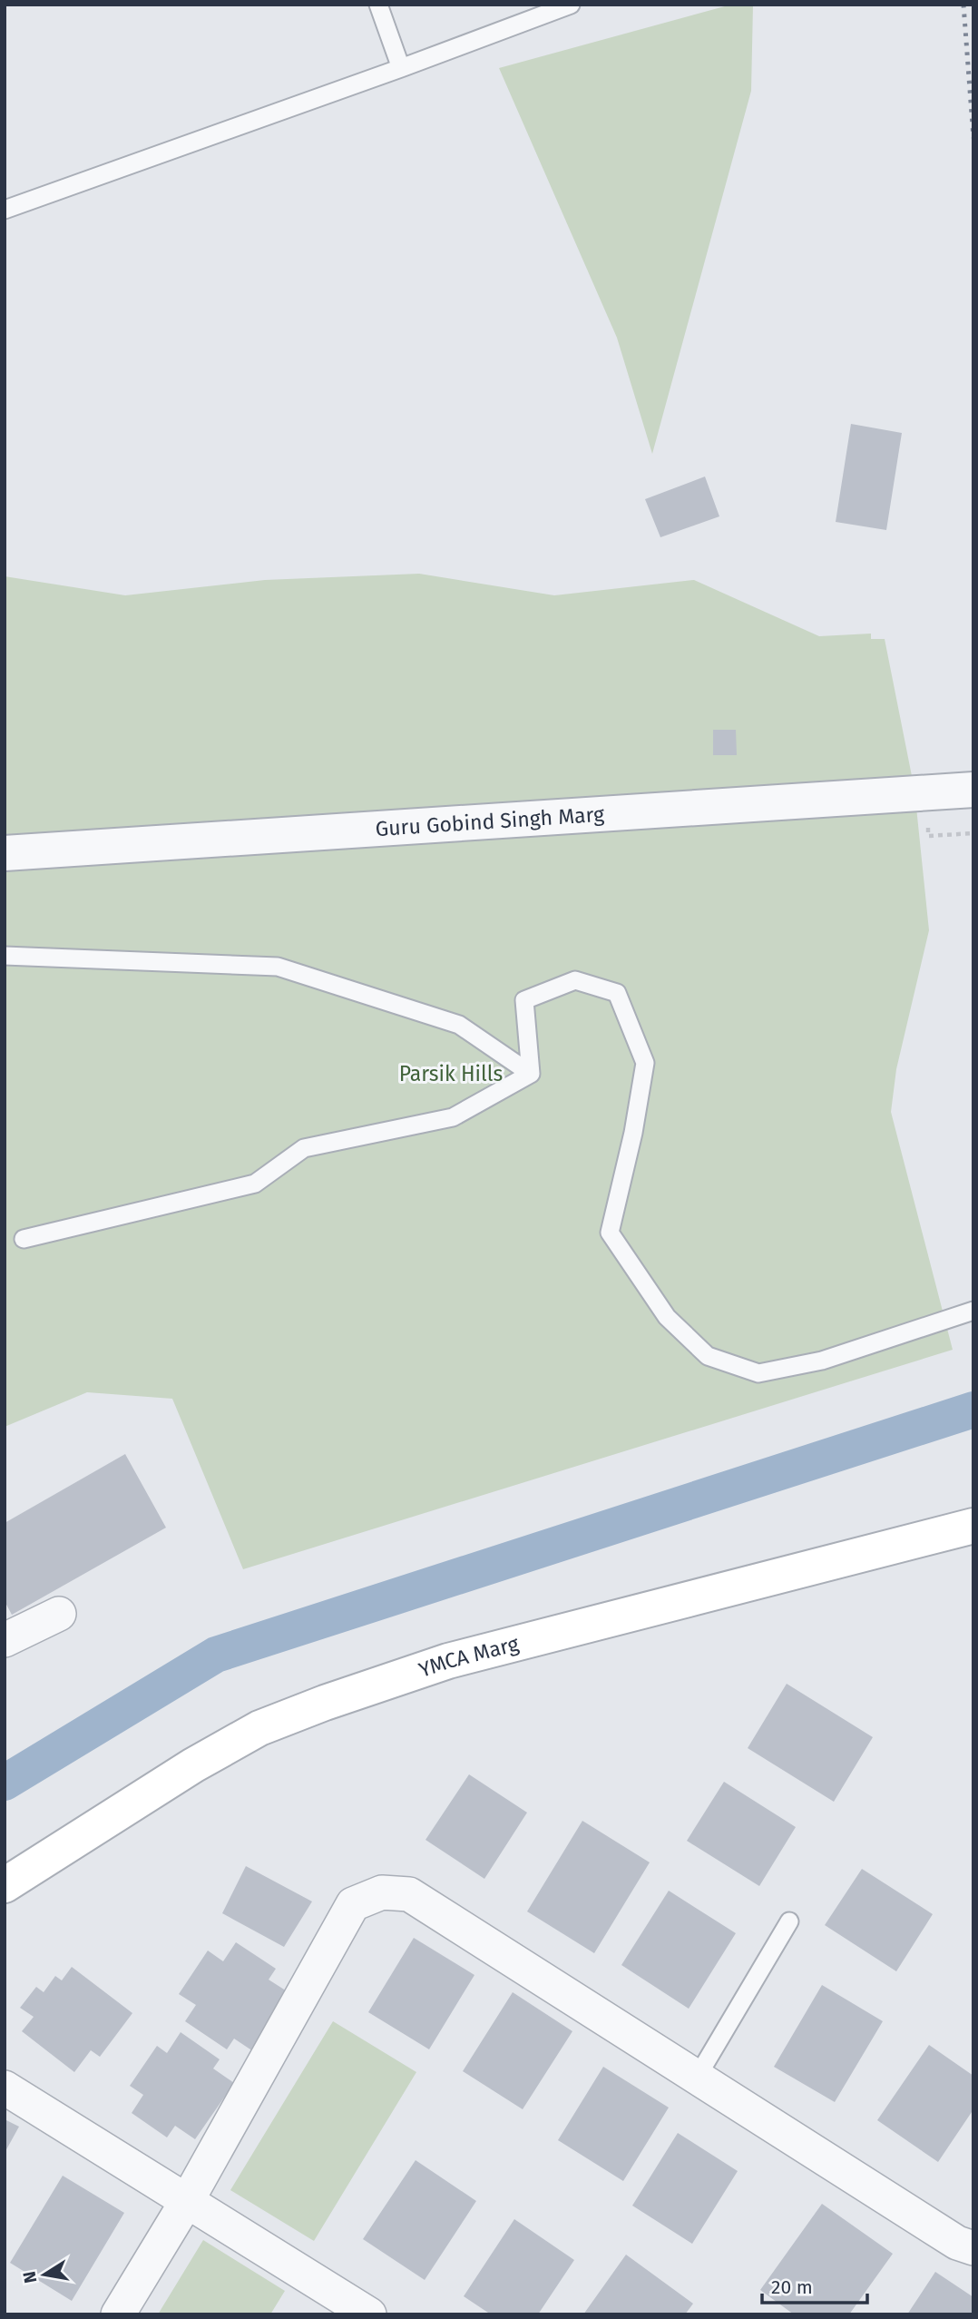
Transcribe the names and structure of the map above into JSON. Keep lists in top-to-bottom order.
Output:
{
  "streets": {
    "main road": ["YMCA Marg"],
    "street": ["Guru Gobind Singh Marg"]
  },
  "parks": ["Parsik Hills"],
  "scale_bar": "20 m",
  "north": "left"
}
